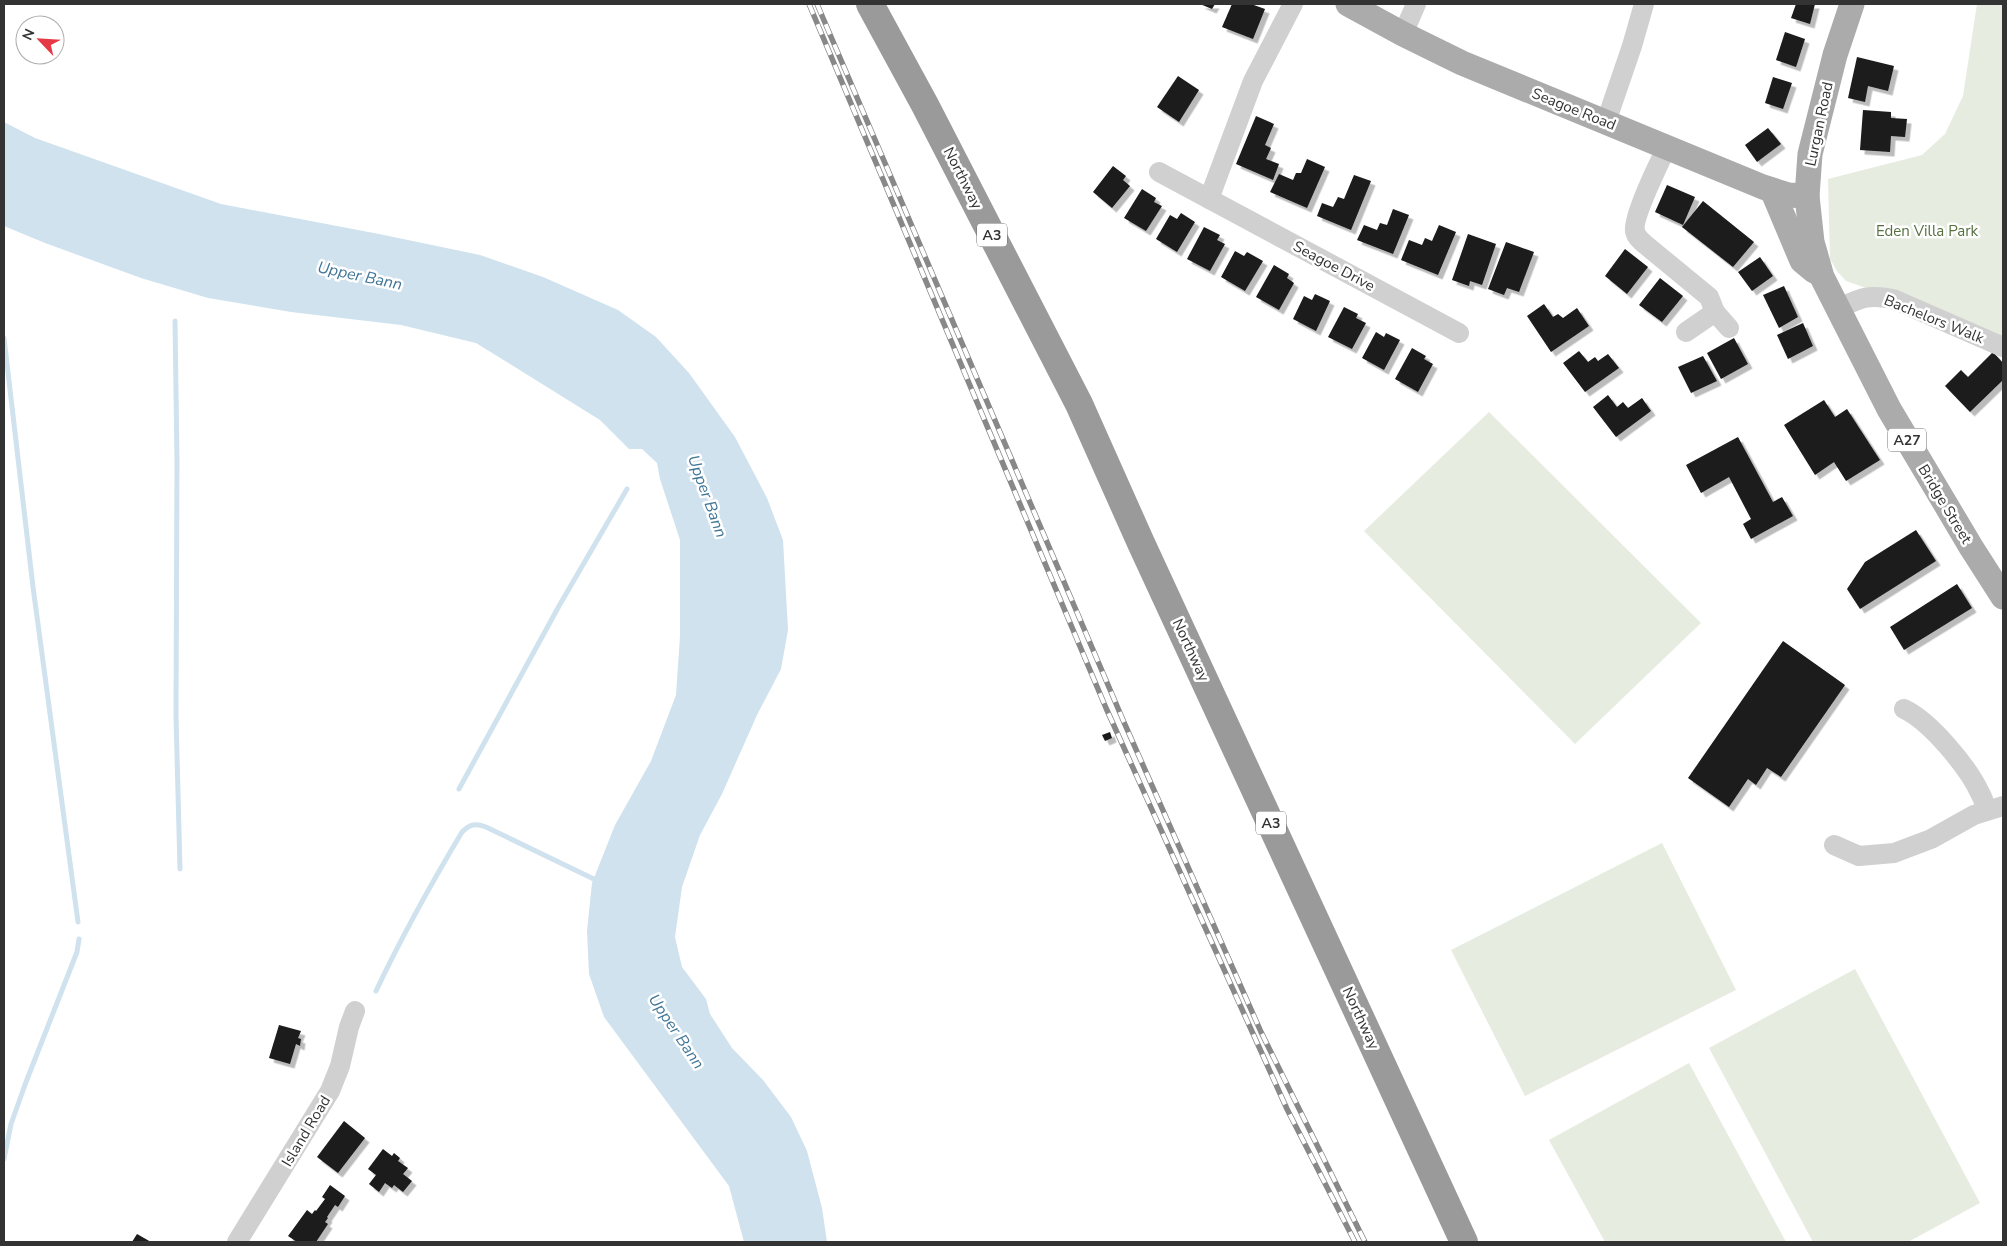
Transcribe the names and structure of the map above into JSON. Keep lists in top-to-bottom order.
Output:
{
  "streets": {
    "highway": ["Northway", "A3"],
    "main road": [
      "Seagoe Road",
      "Lurgan Road",
      "A27",
      "Bridge Street"
    ],
    "street": ["Seagoe Drive", "Bachelors Walk", "Island Road"]
  },
  "crossings": [
    ["Seagoe Road", "Lurgan Road"],
    ["Lurgan Road", "Bridge Street"],
    ["Bachelors Walk", "Bridge Street"]
  ],
  "water": ["Upper Bann"],
  "parks": ["Eden Villa Park"],
  "north": "top left"
}
